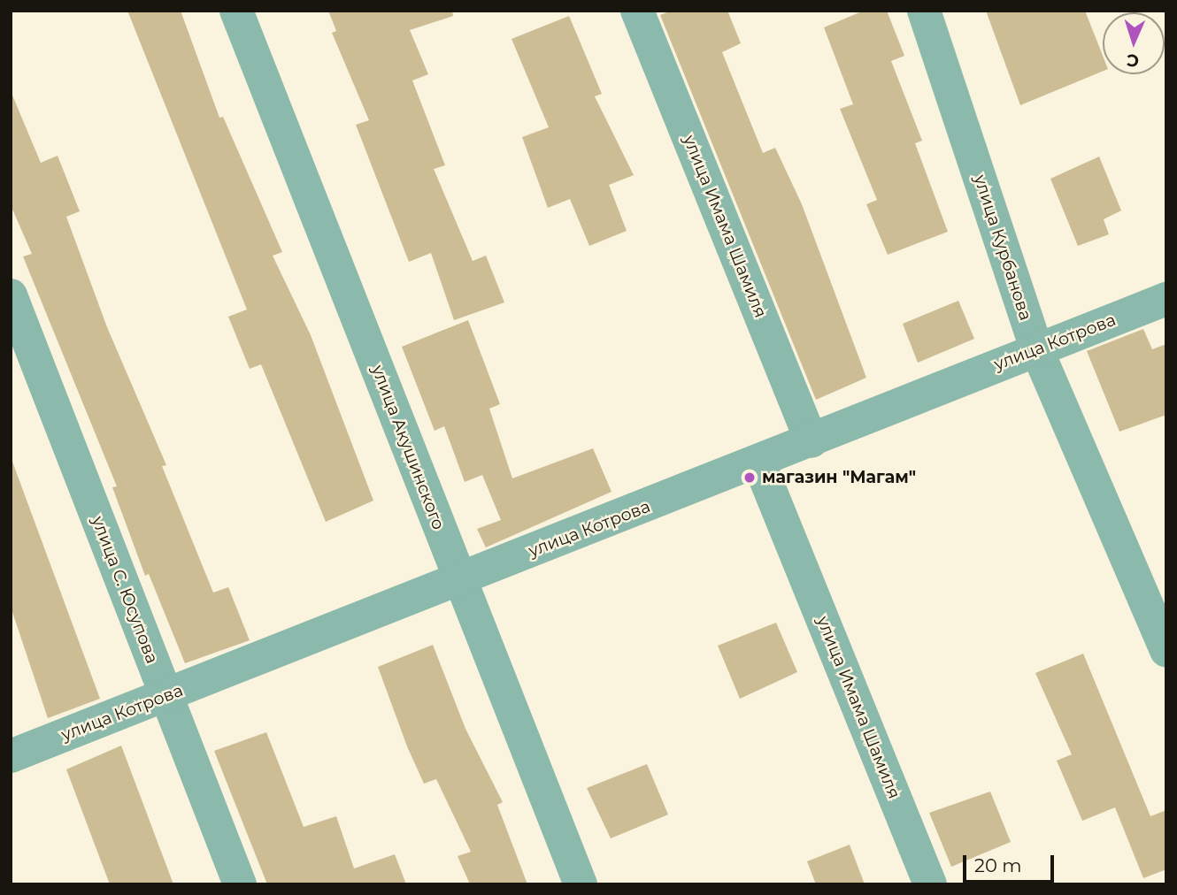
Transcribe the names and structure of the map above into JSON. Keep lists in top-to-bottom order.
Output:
{
  "streets": {
    "street": [
      "улица Имама Шамиля",
      "улица Курбанова",
      "улица Котрова",
      "улица Акушинского",
      "улица С. Юсупова"
    ]
  },
  "crossings": [
    ["улица Имама Шамиля", "улица Котрова"],
    ["улица Курбанова", "улица Котрова"],
    ["улица Котрова", "улица Акушинского"],
    ["улица Котрова", "улица С. Юсупова"]
  ],
  "places": ["магазин \"Магам\""],
  "scale_bar": "20 m",
  "north": "bottom"
}
